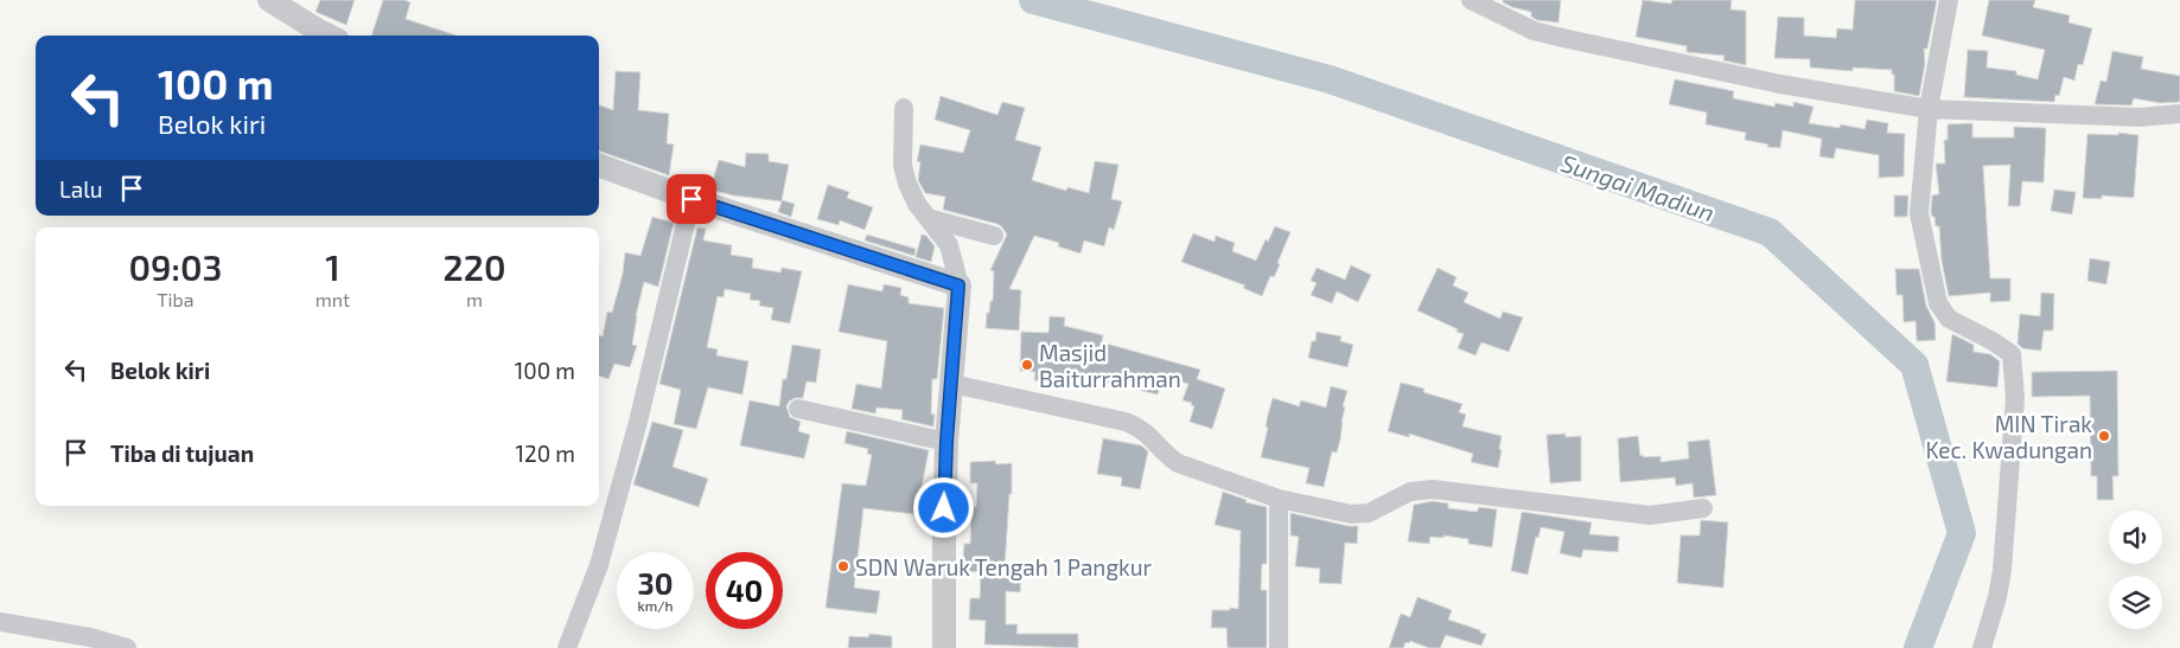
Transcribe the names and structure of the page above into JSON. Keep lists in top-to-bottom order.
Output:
{
  "water": ["Sungai Madiun"],
  "places": ["Masjid Baiturrahman", "MIN Tirak Kec. Kwadungan", "SDN Waruk Tengah 1 Pangkur"],
  "page": {
    "turn": ["100 m", "Belok kiri"],
    "then": "Lalu",
    "eta": [
      "09:03",
      "Tiba",
      "1",
      "mnt",
      "220",
      "m"
    ],
    "list": [
      {
        "name": "Belok kiri",
        "value": "100 m"
      },
      {
        "name": "Tiba di tujuan",
        "value": "120 m"
      }
    ],
    "speed": "30 km/h",
    "limit": "40"
  }
}
